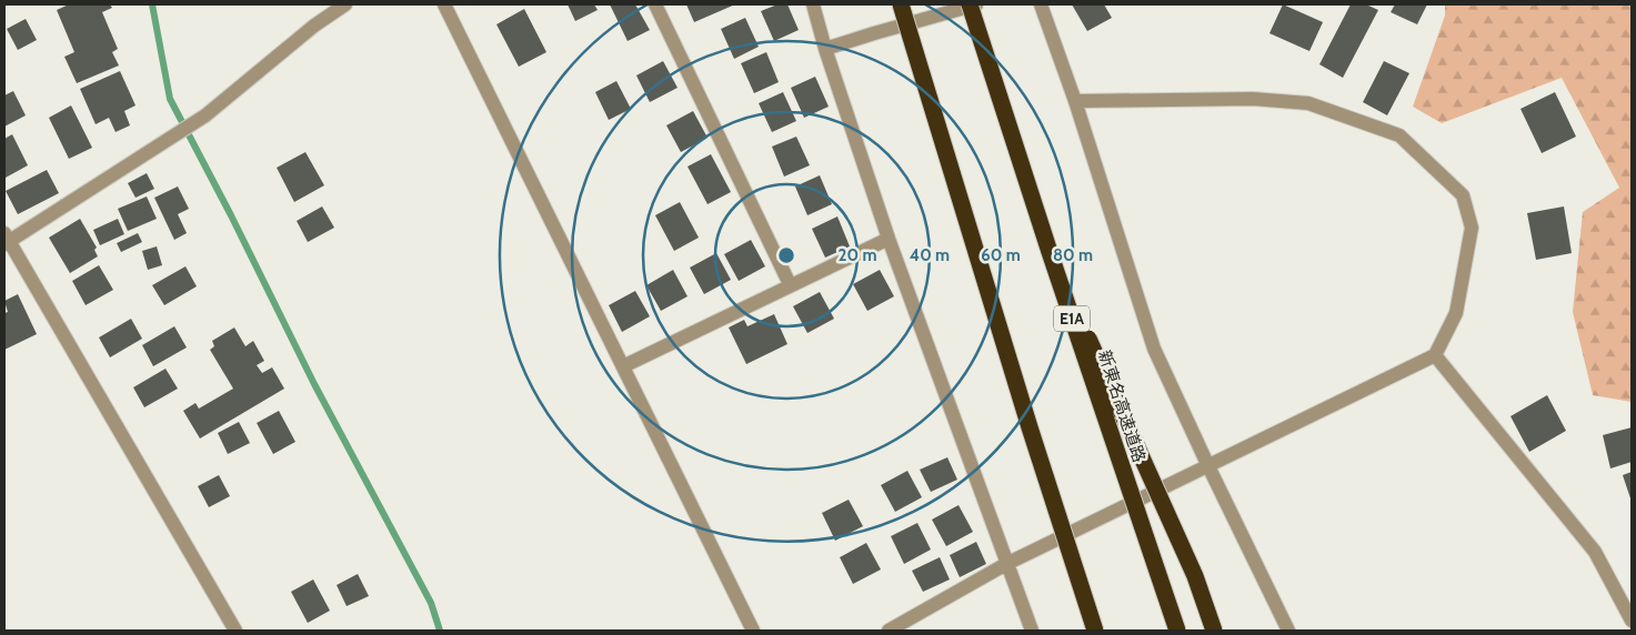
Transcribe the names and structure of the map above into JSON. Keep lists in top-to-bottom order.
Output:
{
  "streets": {
    "highway": ["E1A", "新東名高速道路"]
  },
  "rings": [
    "20 m",
    "40 m",
    "60 m",
    "80 m"
  ]
}
